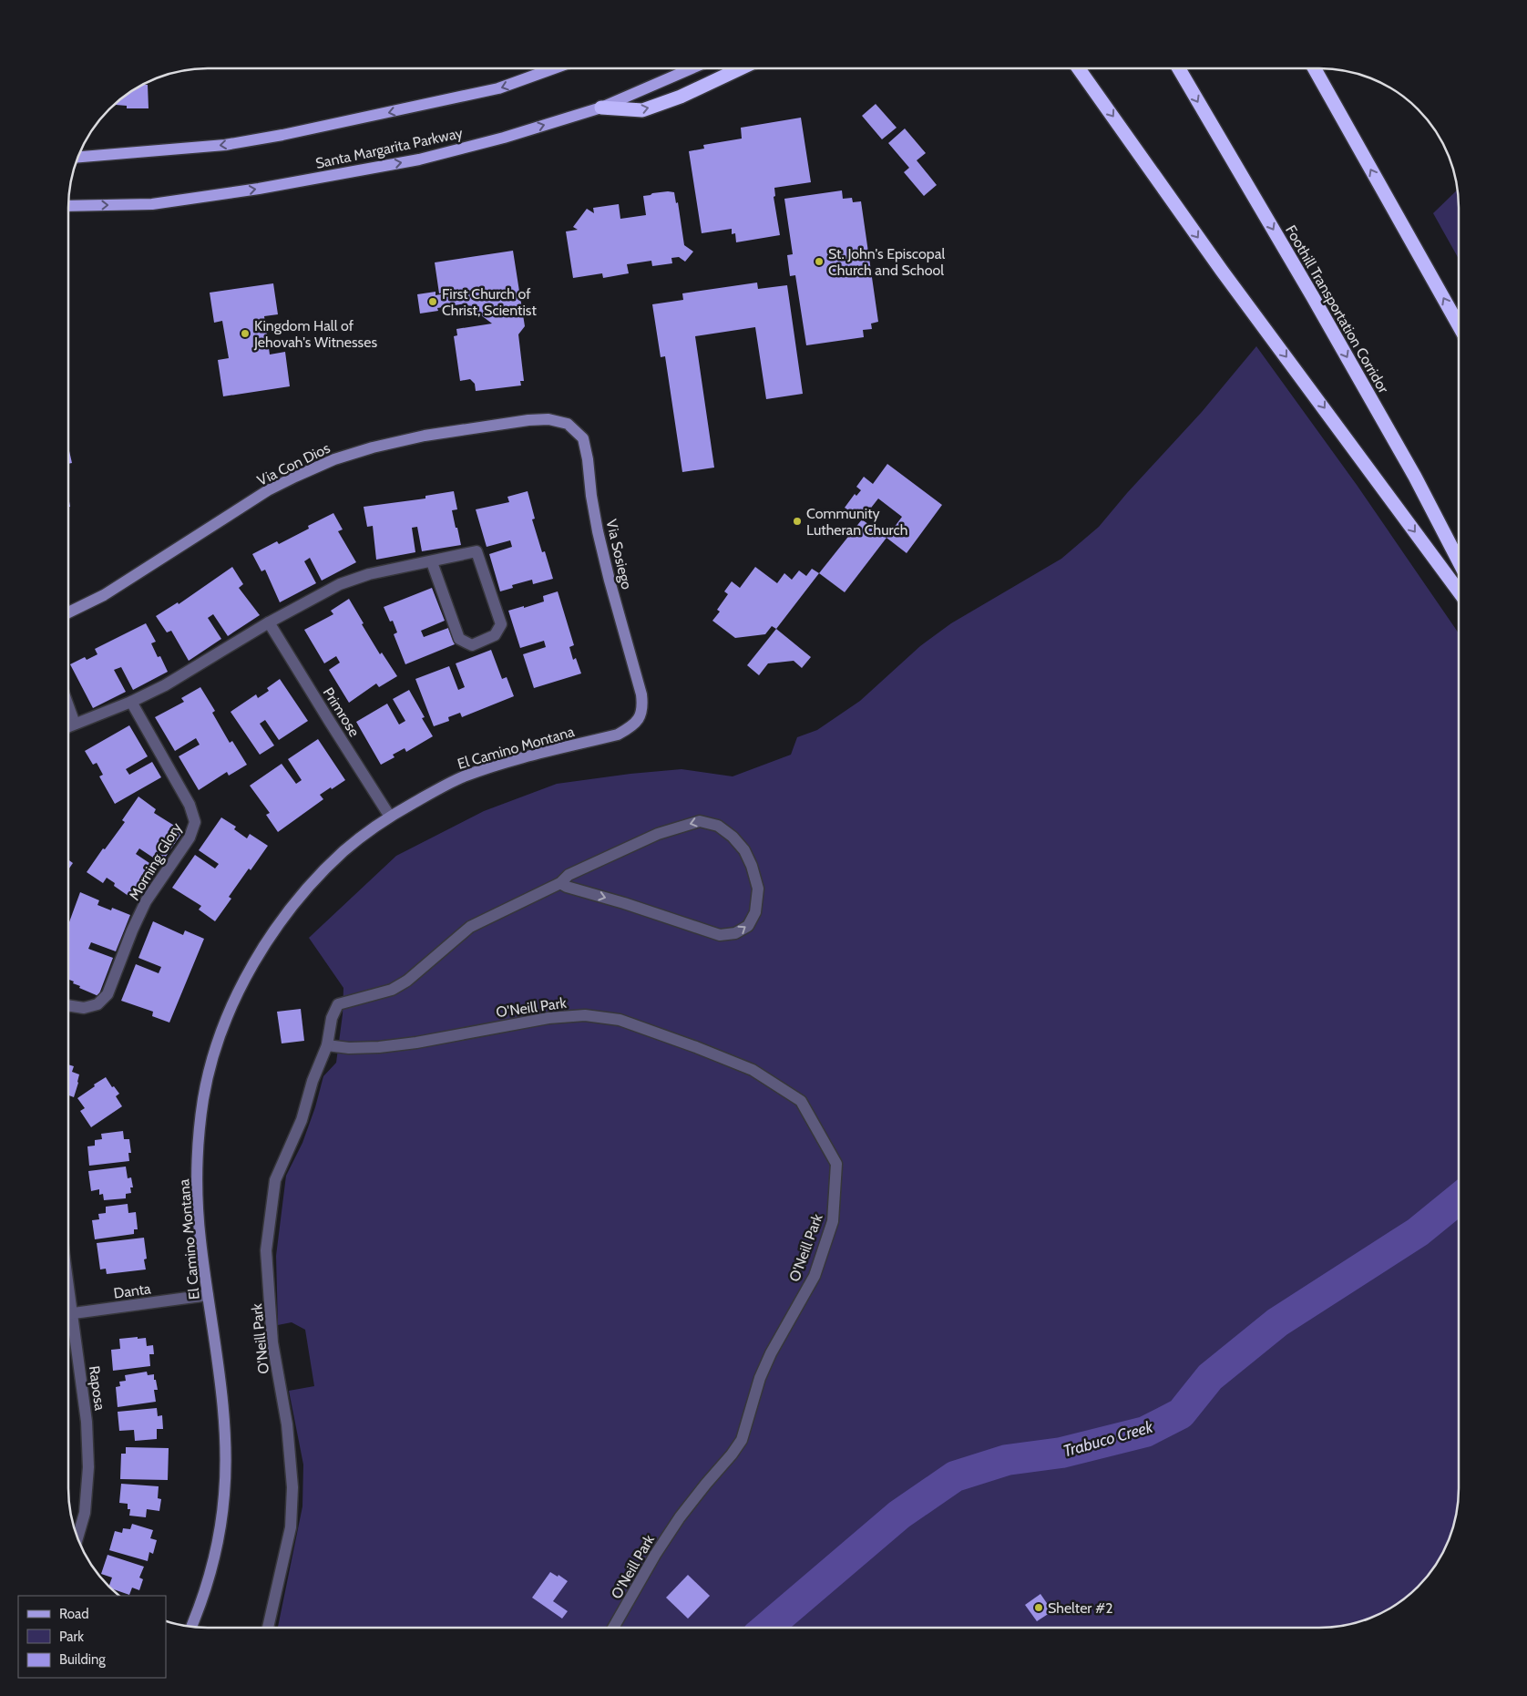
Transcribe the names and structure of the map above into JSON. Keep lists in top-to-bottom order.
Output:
{
  "streets": {
    "highway": ["Foothill Transportation Corridor"],
    "main road": ["Santa Margarita Parkway"],
    "street": [
      "Via Con Dios",
      "Via Sosiego",
      "Primrose",
      "El Camino Montana",
      "Morning Glory",
      "O'Neill Park",
      "Danta",
      "Raposa"
    ]
  },
  "crossings": [
    ["Via Con Dios", "Via Sosiego"],
    ["Via Sosiego", "El Camino Montana"],
    ["Primrose", "El Camino Montana"],
    ["El Camino Montana", "Danta"]
  ],
  "water": ["Trabuco Creek"],
  "places": [
    "St. John's Episcopal Church and School",
    "First Church of Christ, Scientist",
    "Kingdom Hall of Jehovah's Witnesses",
    "Community Lutheran Church",
    "Shelter #2"
  ],
  "legend": ["Road", "Park", "Building"]
}
